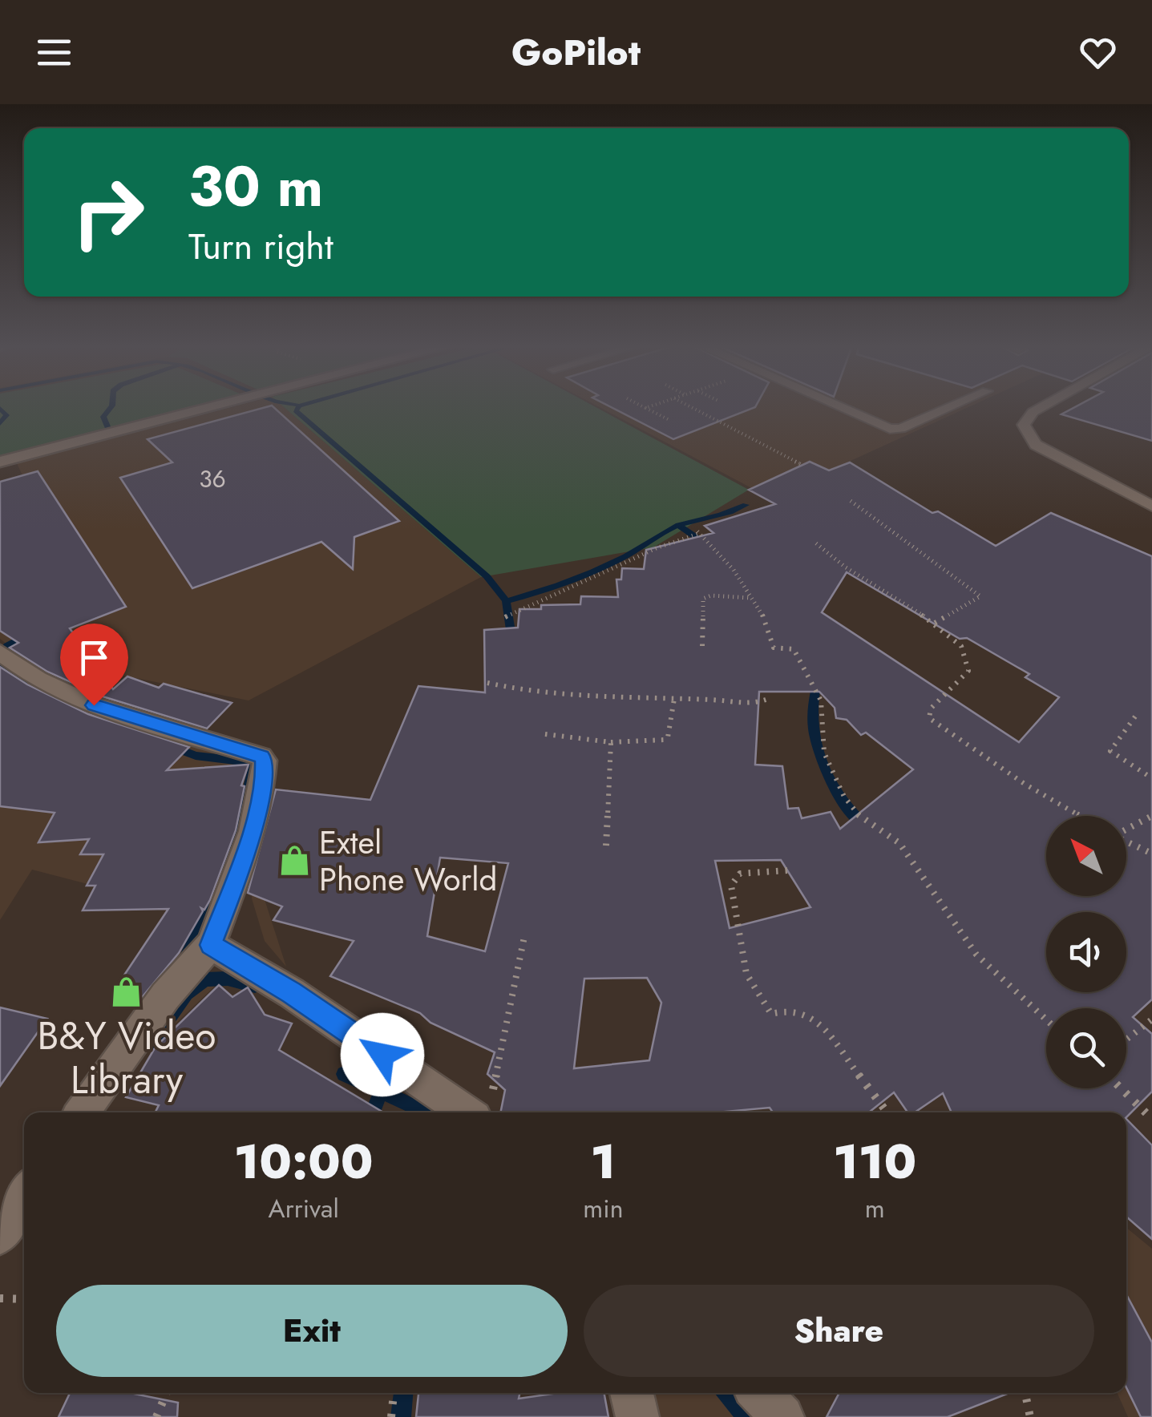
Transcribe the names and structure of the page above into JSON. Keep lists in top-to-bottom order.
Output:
{
  "places": {
    "shop": ["Extel Phone World", "B&Y Video Library"]
  },
  "house_numbers": ["36"],
  "north": "top left",
  "page": {
    "header": "GoPilot",
    "turn": ["30 m", "Turn right"],
    "eta": [
      "10:00",
      "Arrival",
      "1",
      "min",
      "110",
      "m"
    ],
    "buttons": ["Exit", "Share"]
  }
}
